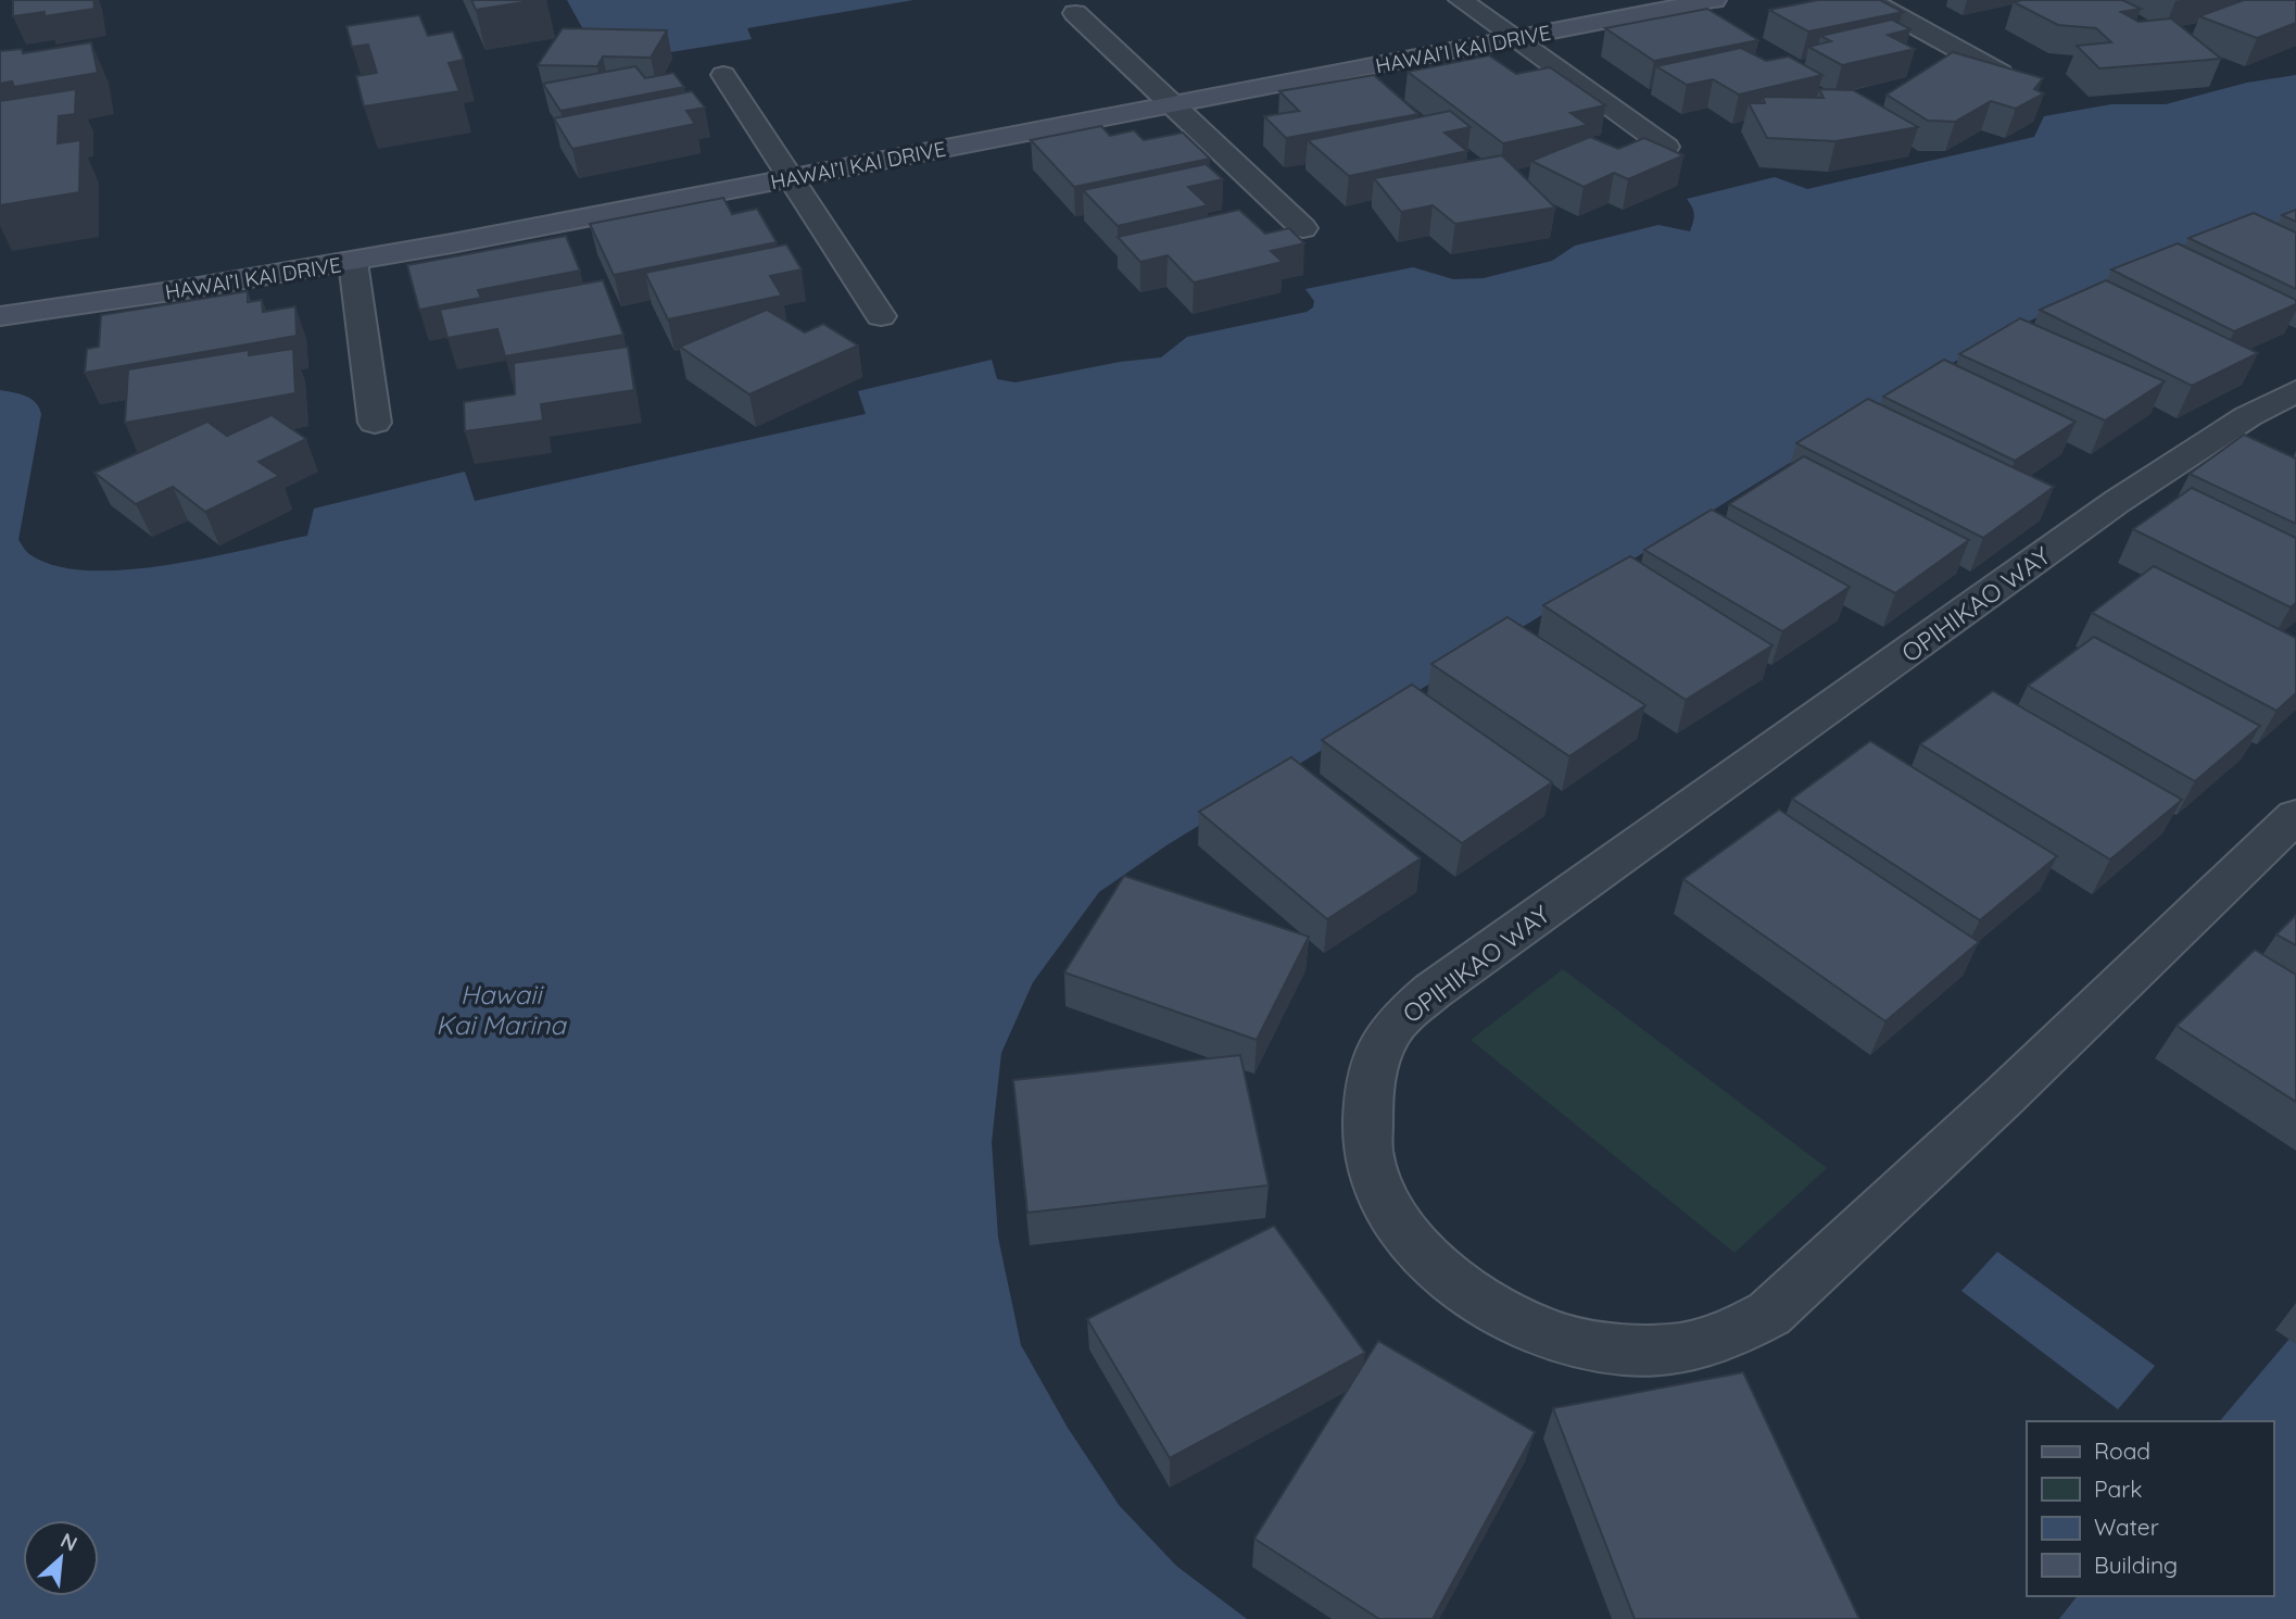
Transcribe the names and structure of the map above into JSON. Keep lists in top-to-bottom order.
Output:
{
  "streets": {
    "main road": ["HAWAI’I KAI DRIVE"],
    "street": ["OPIHIKAO WAY"]
  },
  "water": ["Hawaii Kai Marina"],
  "legend": [
    "Road",
    "Park",
    "Water",
    "Building"
  ],
  "north": "top right"
}
